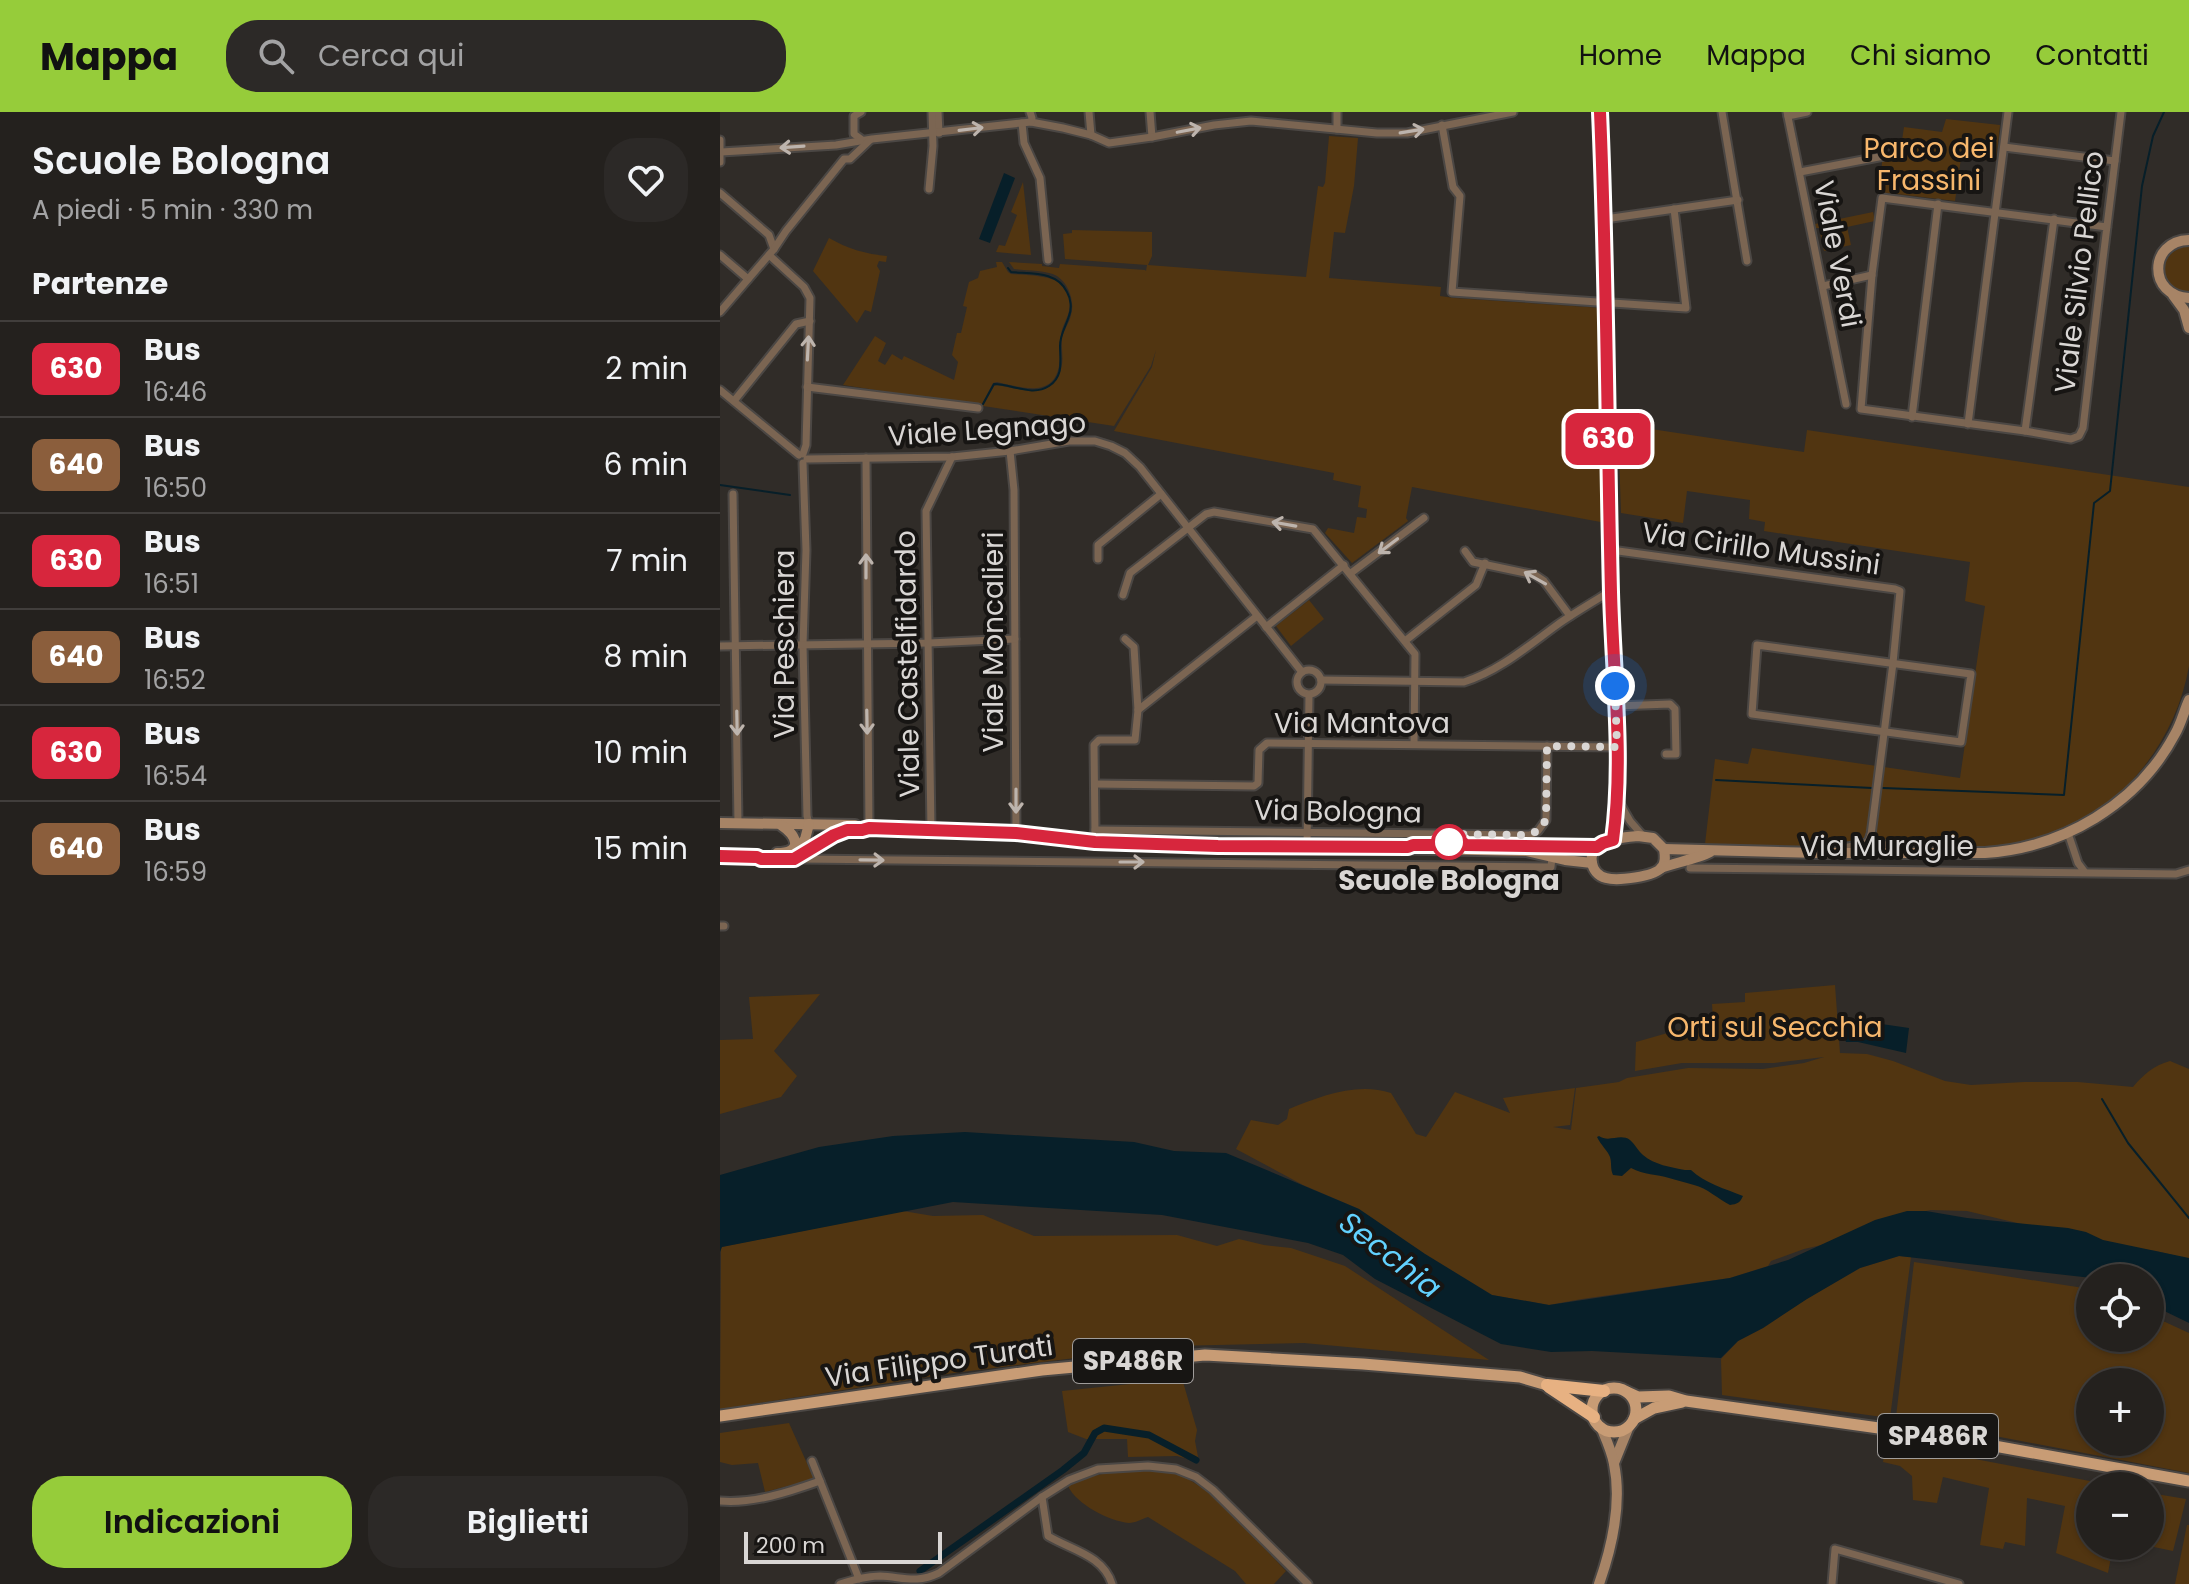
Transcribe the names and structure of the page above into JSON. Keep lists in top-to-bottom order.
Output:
{
  "streets": {
    "highway": ["SP486R"],
    "main road": ["Via Filippo Turati"],
    "street": [
      "Viale Verdi",
      "Viale Silvio Pellico",
      "Viale Legnago",
      "Via Cirillo Mussini",
      "Viale Moncalieri",
      "Via Peschiera",
      "Viale Castelfidardo",
      "Via Mantova",
      "Via Bologna",
      "Via Muraglie"
    ]
  },
  "crossings": [
    ["Viale Legnago", "Viale Moncalieri"],
    ["Viale Legnago", "Via Peschiera"],
    ["Viale Legnago", "Viale Castelfidardo"],
    ["Via Mantova", "Via Bologna"],
    ["Via Filippo Turati", "SP486R"]
  ],
  "one_way": ["Viale Moncalieri"],
  "water": ["Secchia"],
  "parks": ["Parco dei Frassini", "Orti sul Secchia"],
  "places": ["Scuole Bologna"],
  "lines": ["bus line 630"],
  "scale_bar": "200 m",
  "page": {
    "header": "Mappa",
    "search": "Cerca qui",
    "nav": [
      "Home",
      "Mappa",
      "Chi siamo",
      "Contatti"
    ],
    "heading": [
      ["Scuole Bologna", "A piedi · 5 min · 330 m"],
      "Partenze"
    ],
    "on_map": "630",
    "list": [
      {
        "mark": "630",
        "name": "Bus",
        "note": "16:46",
        "value": "2 min"
      },
      {
        "mark": "640",
        "name": "Bus",
        "note": "16:50",
        "value": "6 min"
      },
      {
        "mark": "630",
        "name": "Bus",
        "note": "16:51",
        "value": "7 min"
      },
      {
        "mark": "640",
        "name": "Bus",
        "note": "16:52",
        "value": "8 min"
      },
      {
        "mark": "630",
        "name": "Bus",
        "note": "16:54",
        "value": "10 min"
      },
      {
        "mark": "640",
        "name": "Bus",
        "note": "16:59",
        "value": "15 min"
      }
    ],
    "map_buttons": ["+", "−"],
    "buttons": ["Indicazioni", "Biglietti"],
    "scale": "200 m"
  }
}
